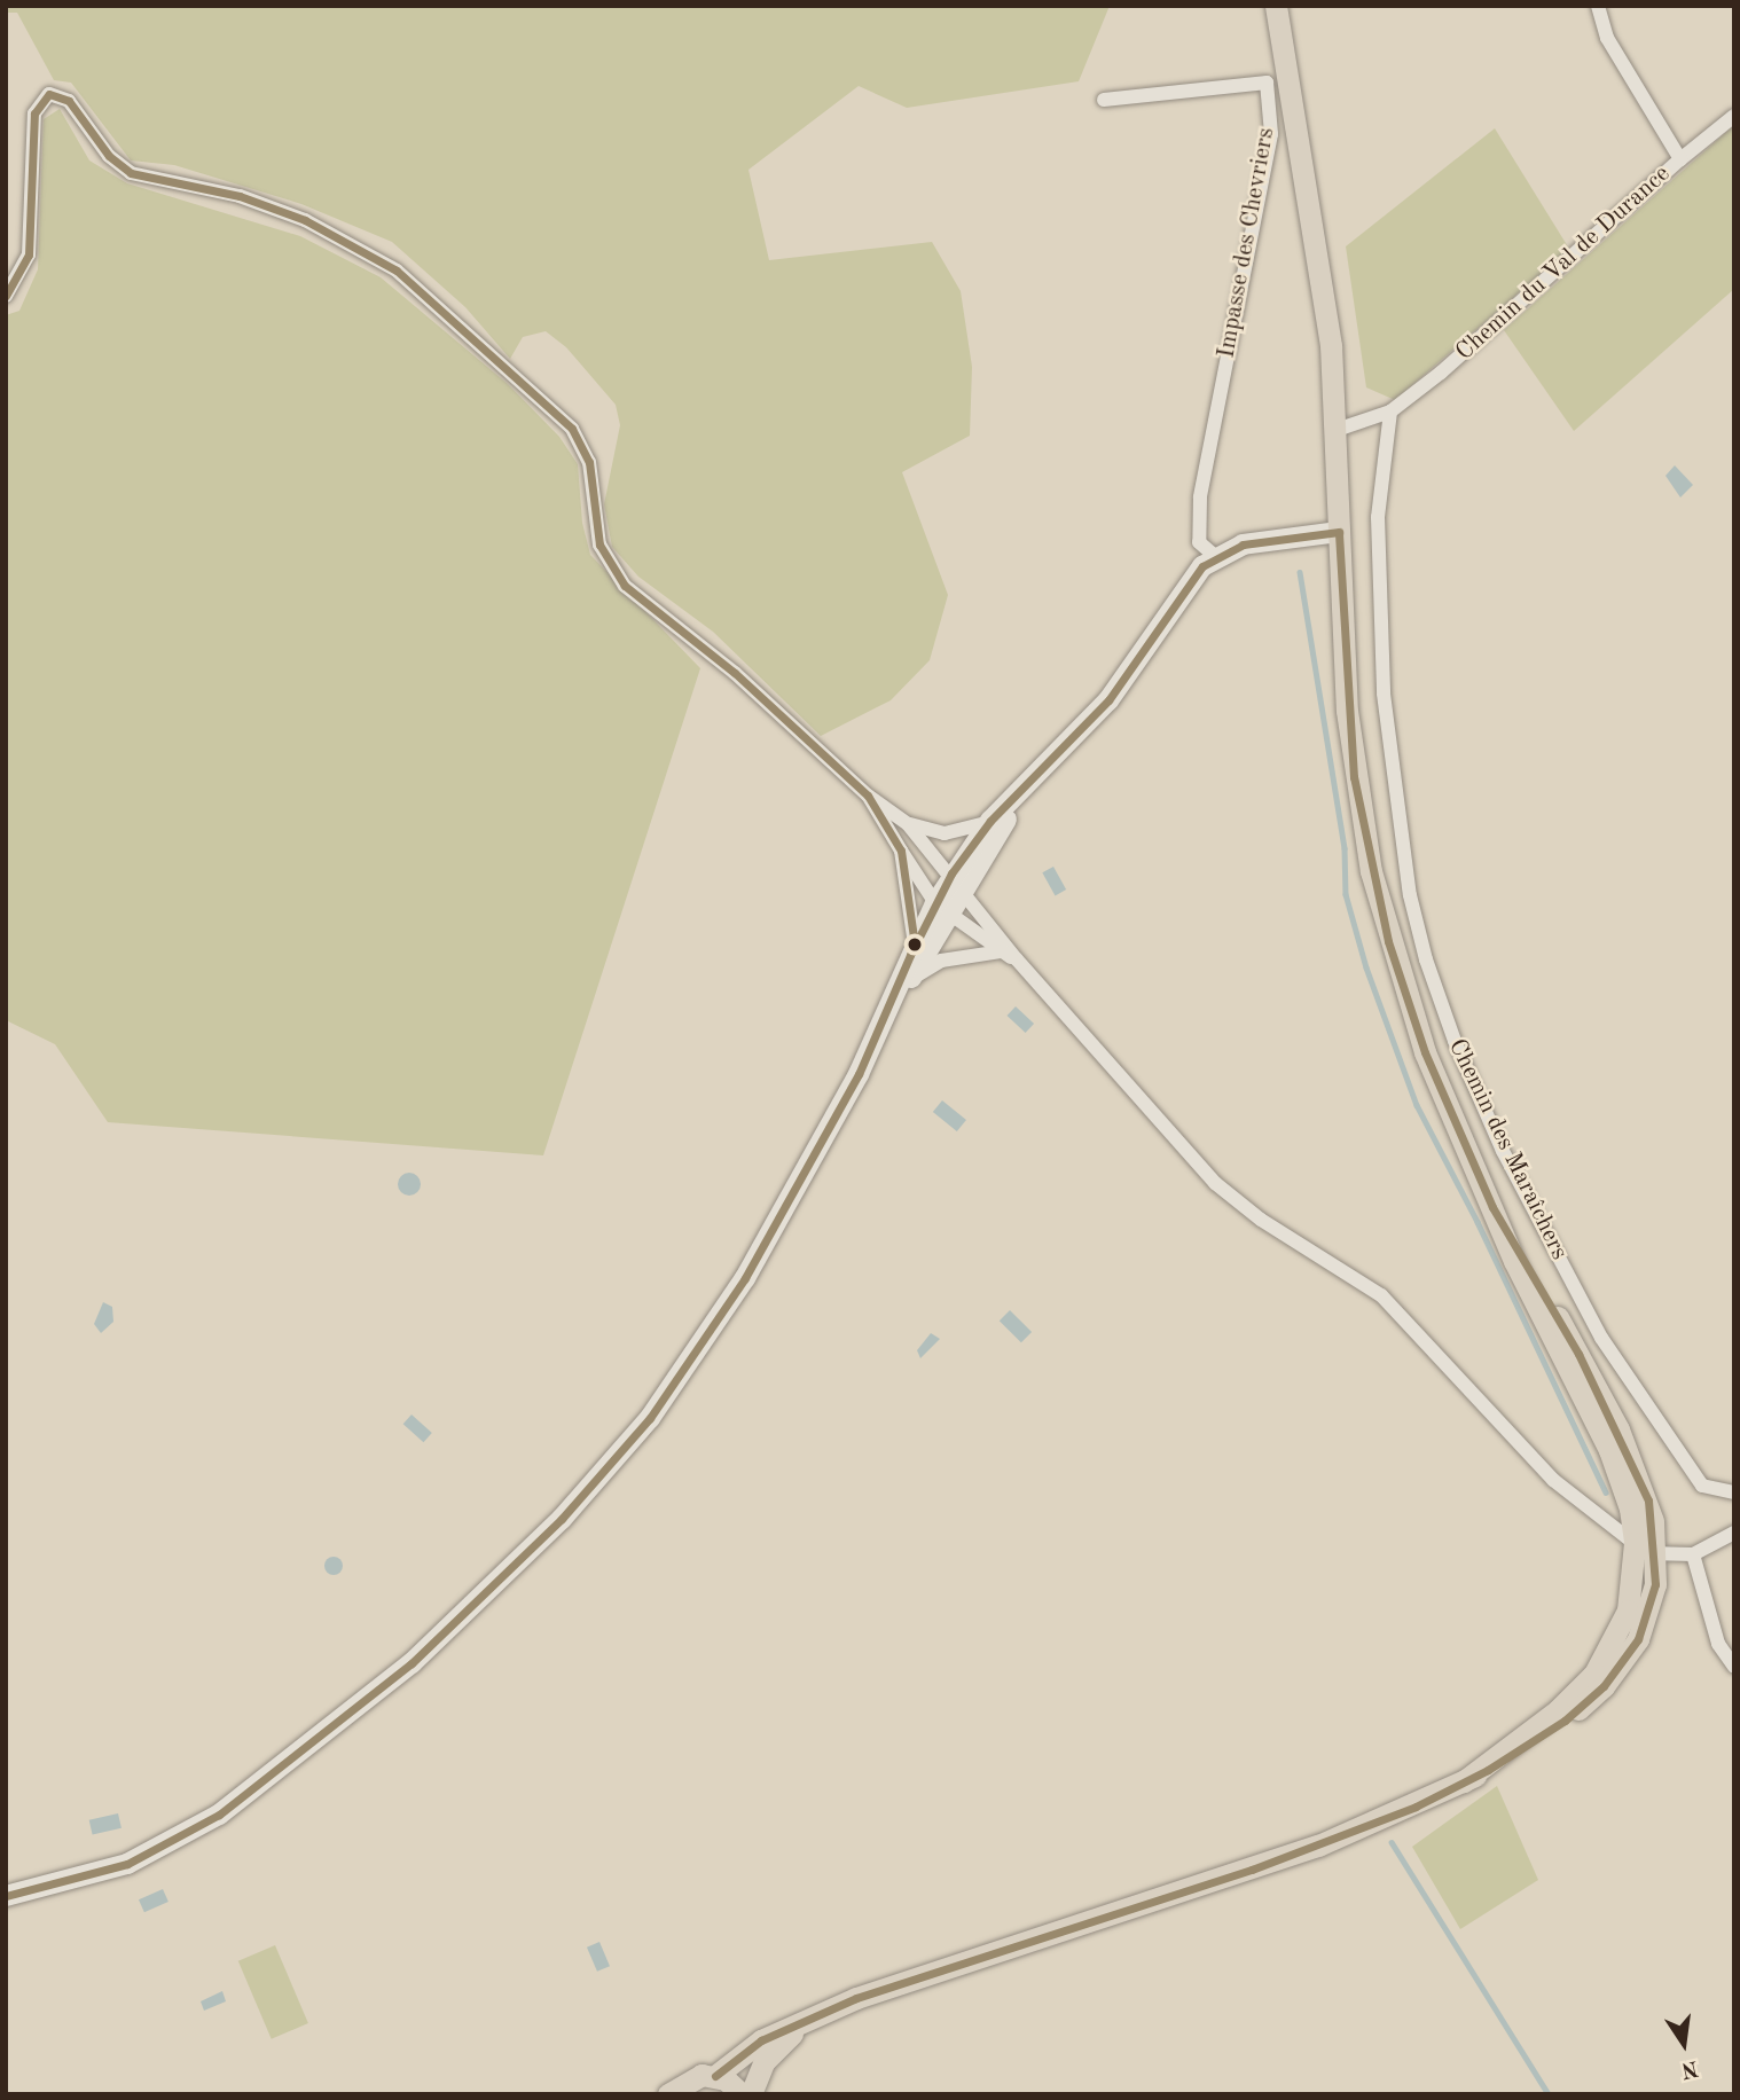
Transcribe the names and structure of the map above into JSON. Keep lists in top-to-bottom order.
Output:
{
  "streets": {
    "street": ["Impasse des Chevriers", "Chemin du Val de Durance", "Chemin des Maraîchers"]
  },
  "crossings": [
    ["Chemin du Val de Durance", "Chemin des Maraîchers"]
  ],
  "north": "bottom"
}
